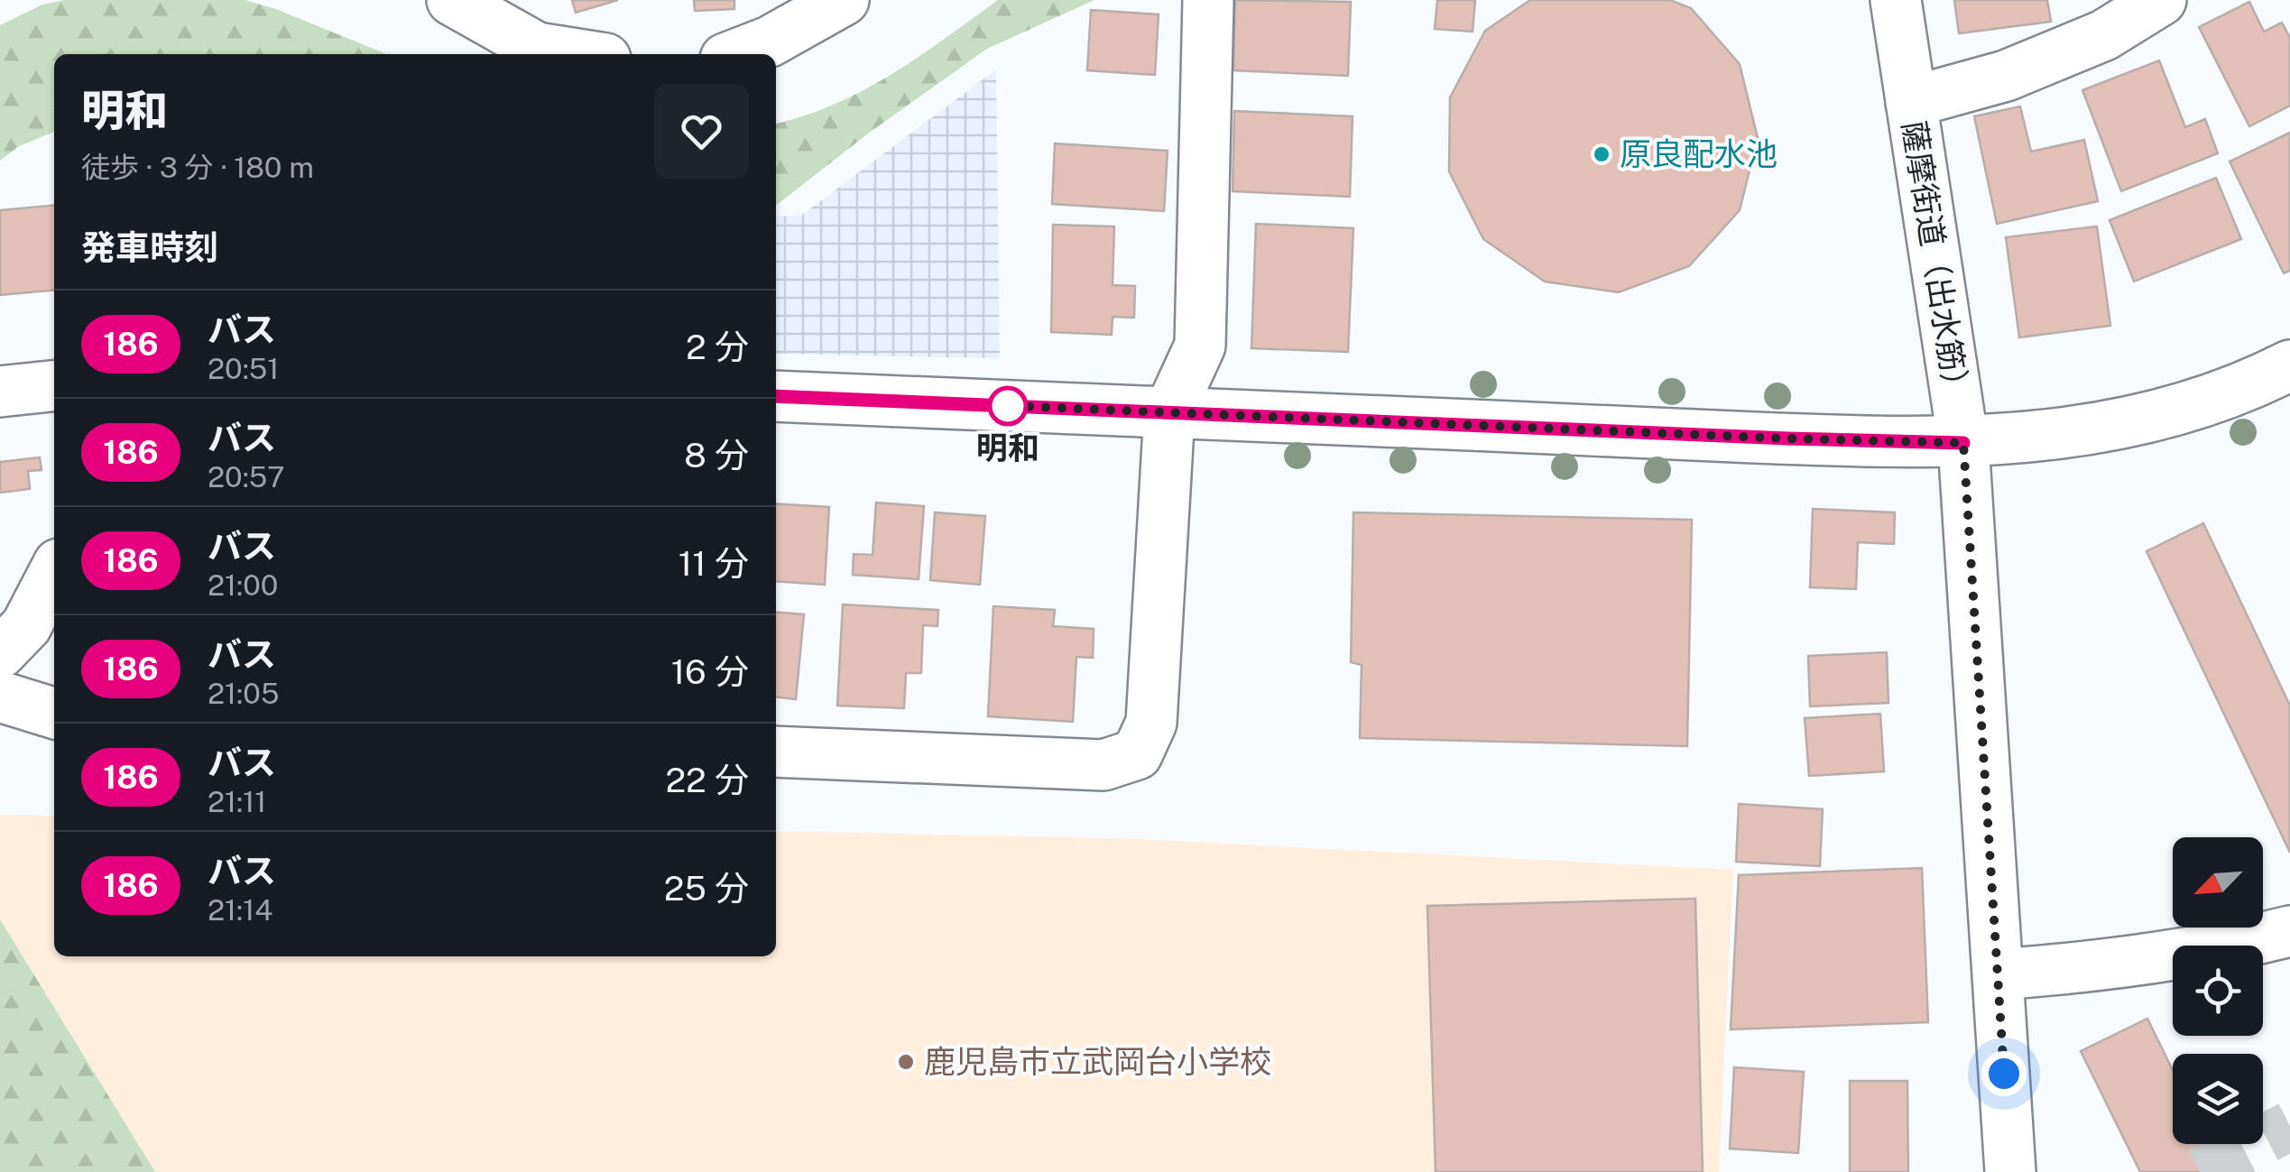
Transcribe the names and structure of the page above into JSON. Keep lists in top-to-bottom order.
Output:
{
  "streets": {
    "street": ["薩摩街道（出水筋）"]
  },
  "places": ["原良配水池", "明和", "鹿児島市立武岡台小学校"],
  "lines": ["bus line 186"],
  "north": "bottom left",
  "page": {
    "heading": [
      ["明和", "徒歩 · 3 分 · 180 m"],
      "発車時刻"
    ],
    "list": [
      {
        "mark": "186",
        "name": "バス",
        "note": "20:51",
        "value": "2 分"
      },
      {
        "mark": "186",
        "name": "バス",
        "note": "20:57",
        "value": "8 分"
      },
      {
        "mark": "186",
        "name": "バス",
        "note": "21:00",
        "value": "11 分"
      },
      {
        "mark": "186",
        "name": "バス",
        "note": "21:05",
        "value": "16 分"
      },
      {
        "mark": "186",
        "name": "バス",
        "note": "21:11",
        "value": "22 分"
      },
      {
        "mark": "186",
        "name": "バス",
        "note": "21:14",
        "value": "25 分"
      }
    ]
  }
}
